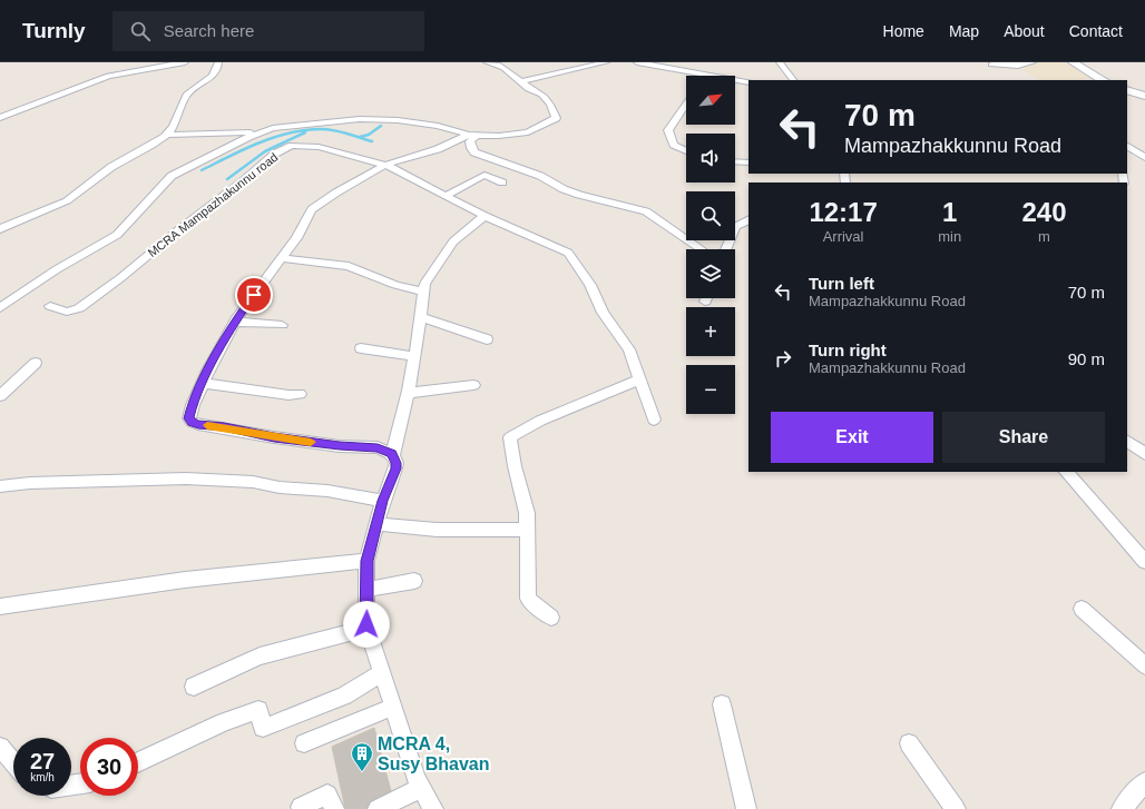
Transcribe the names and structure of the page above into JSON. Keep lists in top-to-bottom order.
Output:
{
  "streets": {
    "street": ["MCRA Mampazhakunnu road"]
  },
  "places": {
    "building": ["MCRA 4, Susy Bhavan"]
  },
  "north": "top right",
  "page": {
    "header": "Turnly",
    "search": "Search here",
    "nav": [
      "Home",
      "Map",
      "About",
      "Contact"
    ],
    "map_buttons": ["+", "−"],
    "turn": ["70 m", "Mampazhakkunnu Road"],
    "eta": [
      "12:17",
      "Arrival",
      "1",
      "min",
      "240",
      "m"
    ],
    "list": [
      {
        "name": "Turn left",
        "note": "Mampazhakkunnu Road",
        "value": "70 m"
      },
      {
        "name": "Turn right",
        "note": "Mampazhakkunnu Road",
        "value": "90 m"
      }
    ],
    "buttons": ["Exit", "Share"],
    "speed": "27 km/h",
    "limit": "30"
  }
}
